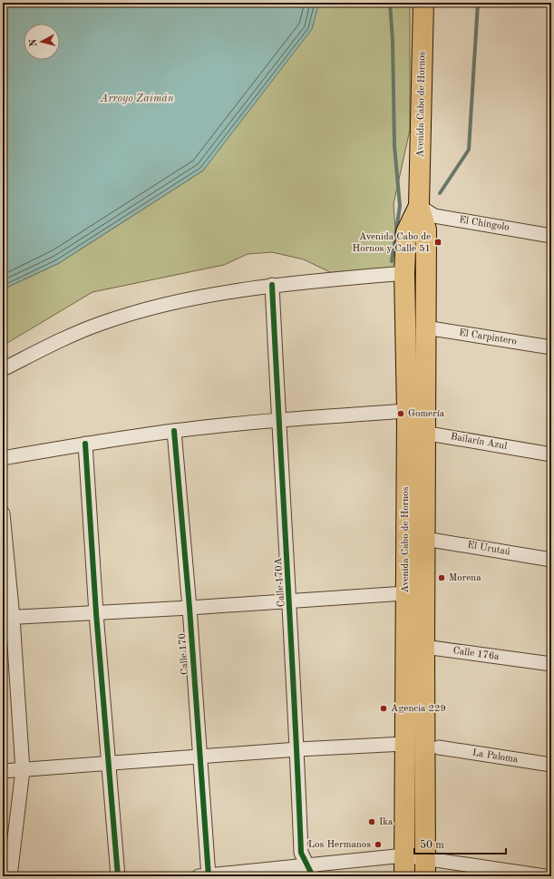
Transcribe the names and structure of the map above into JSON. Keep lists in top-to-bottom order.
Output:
{
  "streets": {
    "main road": ["Avenida Cabo de Hornos"],
    "street": [
      "El Chingolo",
      "El Carpintero",
      "Bailarín Azul",
      "El Urutaú",
      "Calle 170A",
      "Calle 170",
      "Calle 176a",
      "La Paloma"
    ]
  },
  "crossings": [
    ["Avenida Cabo de Hornos", "El Chingolo"],
    ["Avenida Cabo de Hornos", "El Carpintero"],
    ["Avenida Cabo de Hornos", "Bailarín Azul"],
    ["Avenida Cabo de Hornos", "El Urutaú"],
    ["Avenida Cabo de Hornos", "Calle 176a"],
    ["Bailarín Azul", "Calle 170A"],
    ["Bailarín Azul", "Calle 170"]
  ],
  "water": ["Arroyo Zaimán"],
  "places": {
    "transit": ["Avenida Cabo de Hornos y Calle 51"],
    "other": [
      "Gomería",
      "Morena",
      "Agencia 229",
      "Ika",
      "Los Hermanos"
    ]
  },
  "scale_bar": "50 m",
  "north": "left"
}
